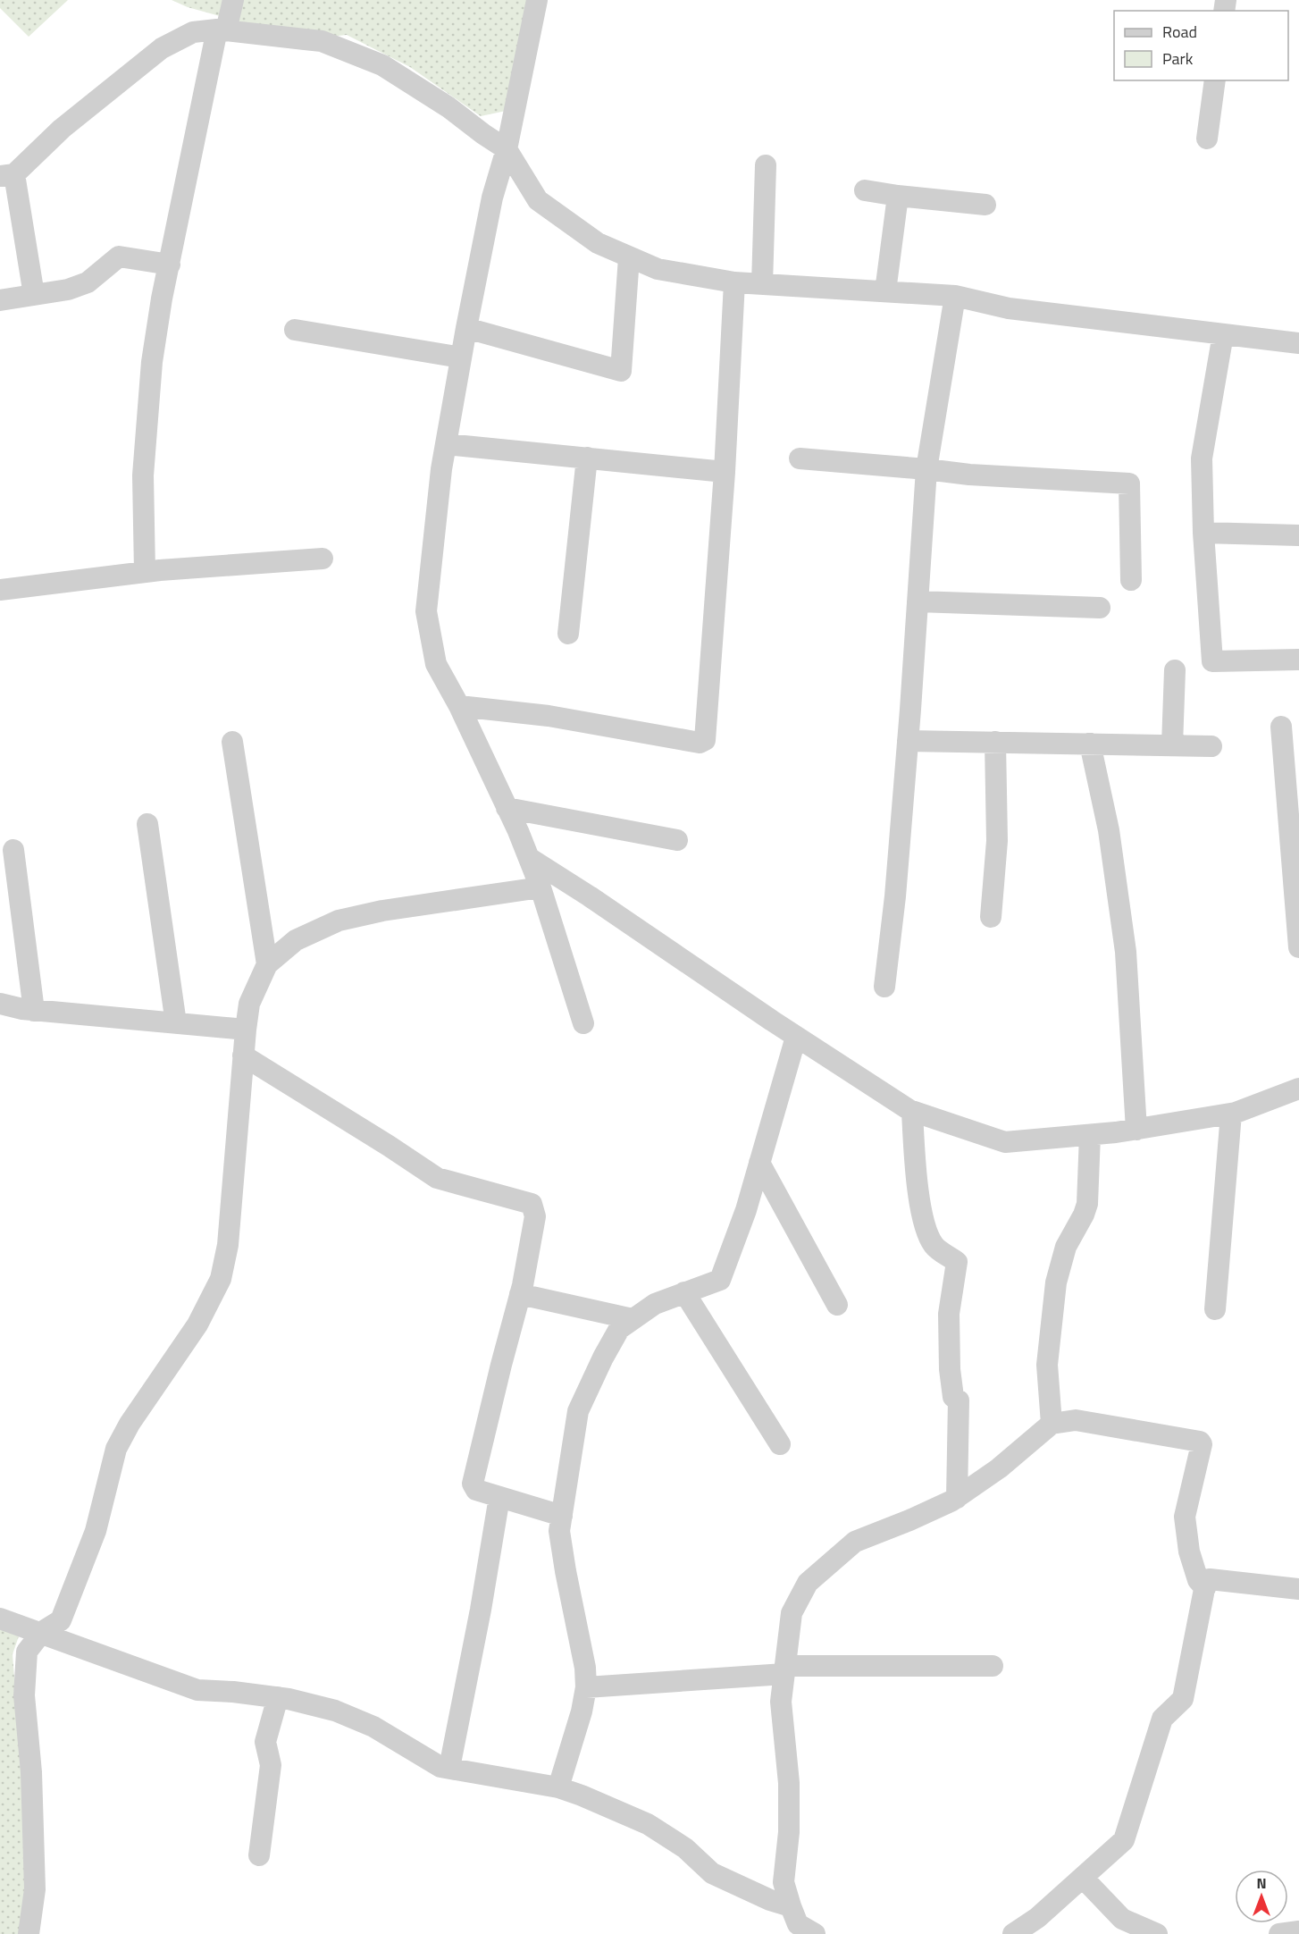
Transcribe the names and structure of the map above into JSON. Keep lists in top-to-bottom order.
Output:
{
  "legend": ["Road", "Park"],
  "north": "top"
}
